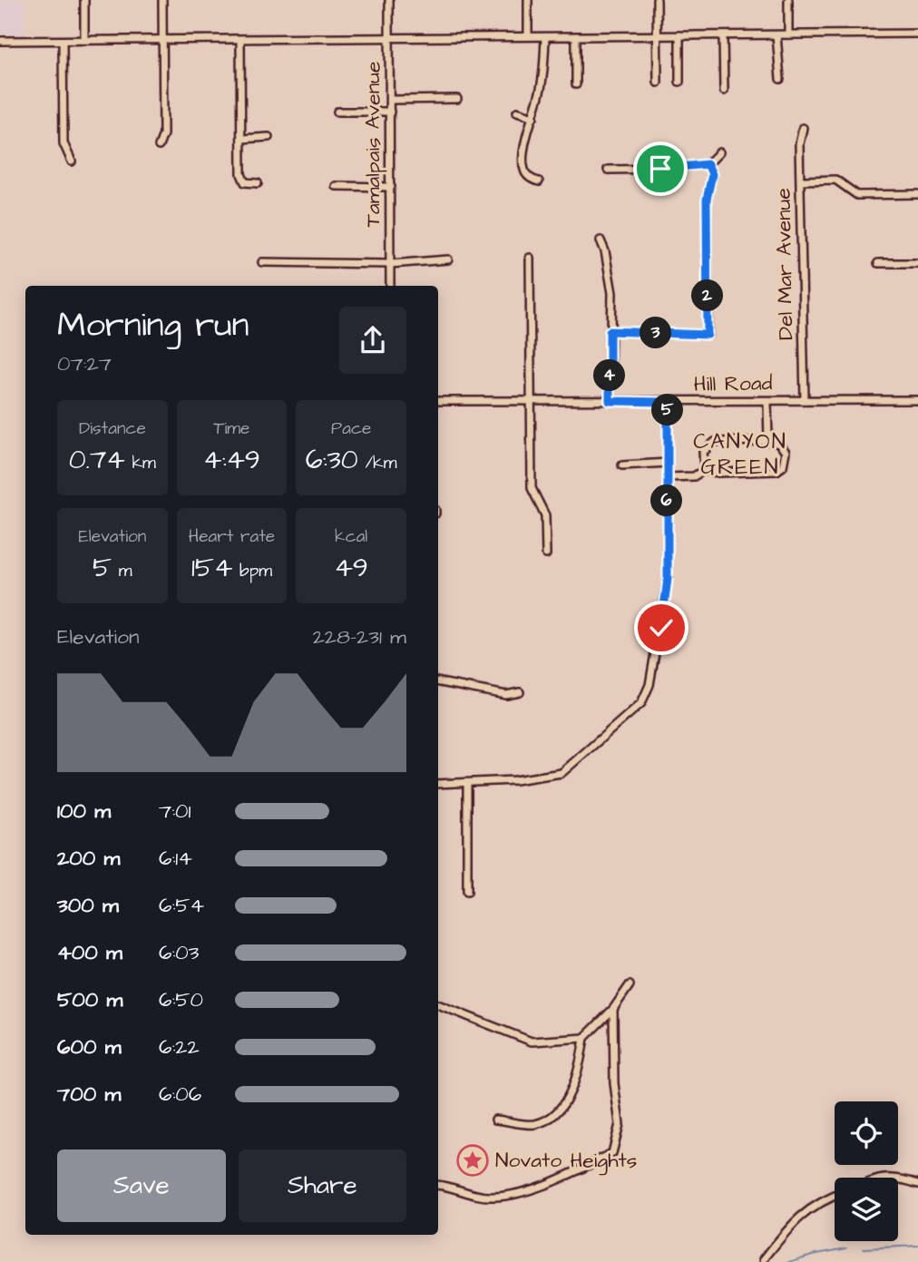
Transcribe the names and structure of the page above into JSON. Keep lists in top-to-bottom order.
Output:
{
  "streets": {
    "street": ["Tamalpais Avenue", "Del Mar Avenue", "Hill Road"]
  },
  "crossings": [
    ["Del Mar Avenue", "Hill Road"]
  ],
  "districts": ["CANYON GREEN"],
  "places": {
    "place": ["Novato Heights"]
  },
  "page": {
    "pins": [
      "2",
      "3",
      "4",
      "5",
      "6"
    ],
    "heading": ["Morning run", "07:27"],
    "stats": [
      ["Distance", "0.74 km"],
      ["Time", "4:49"],
      ["Pace", "6:30 /km"],
      ["Elevation", "5 m"],
      ["Heart rate", "154 bpm"],
      ["kcal", "49"]
    ],
    "chart": ["Elevation", "228–231 m"],
    "list": [
      {
        "name": "100 m",
        "note": "7:01"
      },
      {
        "name": "200 m",
        "note": "6:14"
      },
      {
        "name": "300 m",
        "note": "6:54"
      },
      {
        "name": "400 m",
        "note": "6:03"
      },
      {
        "name": "500 m",
        "note": "6:50"
      },
      {
        "name": "600 m",
        "note": "6:22"
      },
      {
        "name": "700 m",
        "note": "6:06"
      }
    ],
    "buttons": ["Save", "Share"]
  }
}
